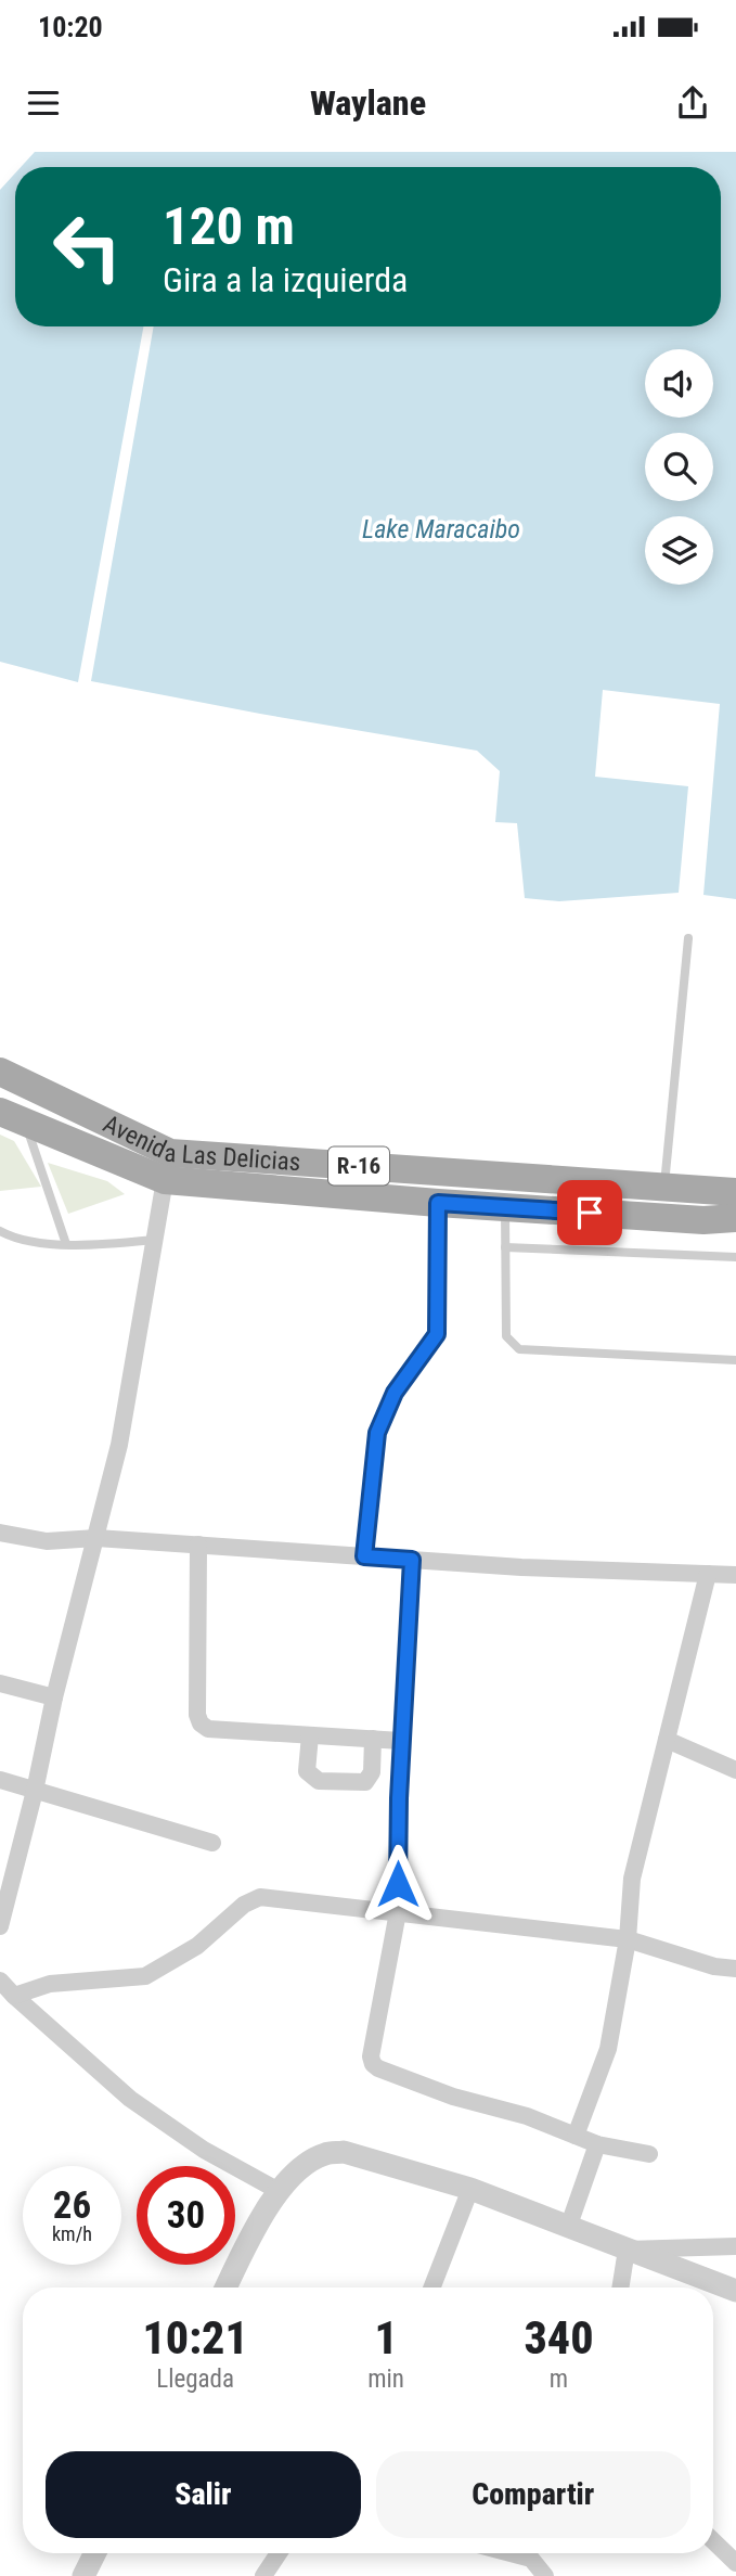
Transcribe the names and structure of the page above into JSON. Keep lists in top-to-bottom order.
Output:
{
  "streets": {
    "main road": ["Avenida Las Delicias", "R-16"]
  },
  "water": ["Lake Maracaibo"],
  "page": {
    "status": "10:20",
    "header": "Waylane",
    "turn": ["120 m", "Gira a la izquierda"],
    "speed": "26 km/h",
    "limit": "30",
    "eta": [
      "10:21",
      "Llegada",
      "1",
      "min",
      "340",
      "m"
    ],
    "buttons": ["Salir", "Compartir"]
  }
}
